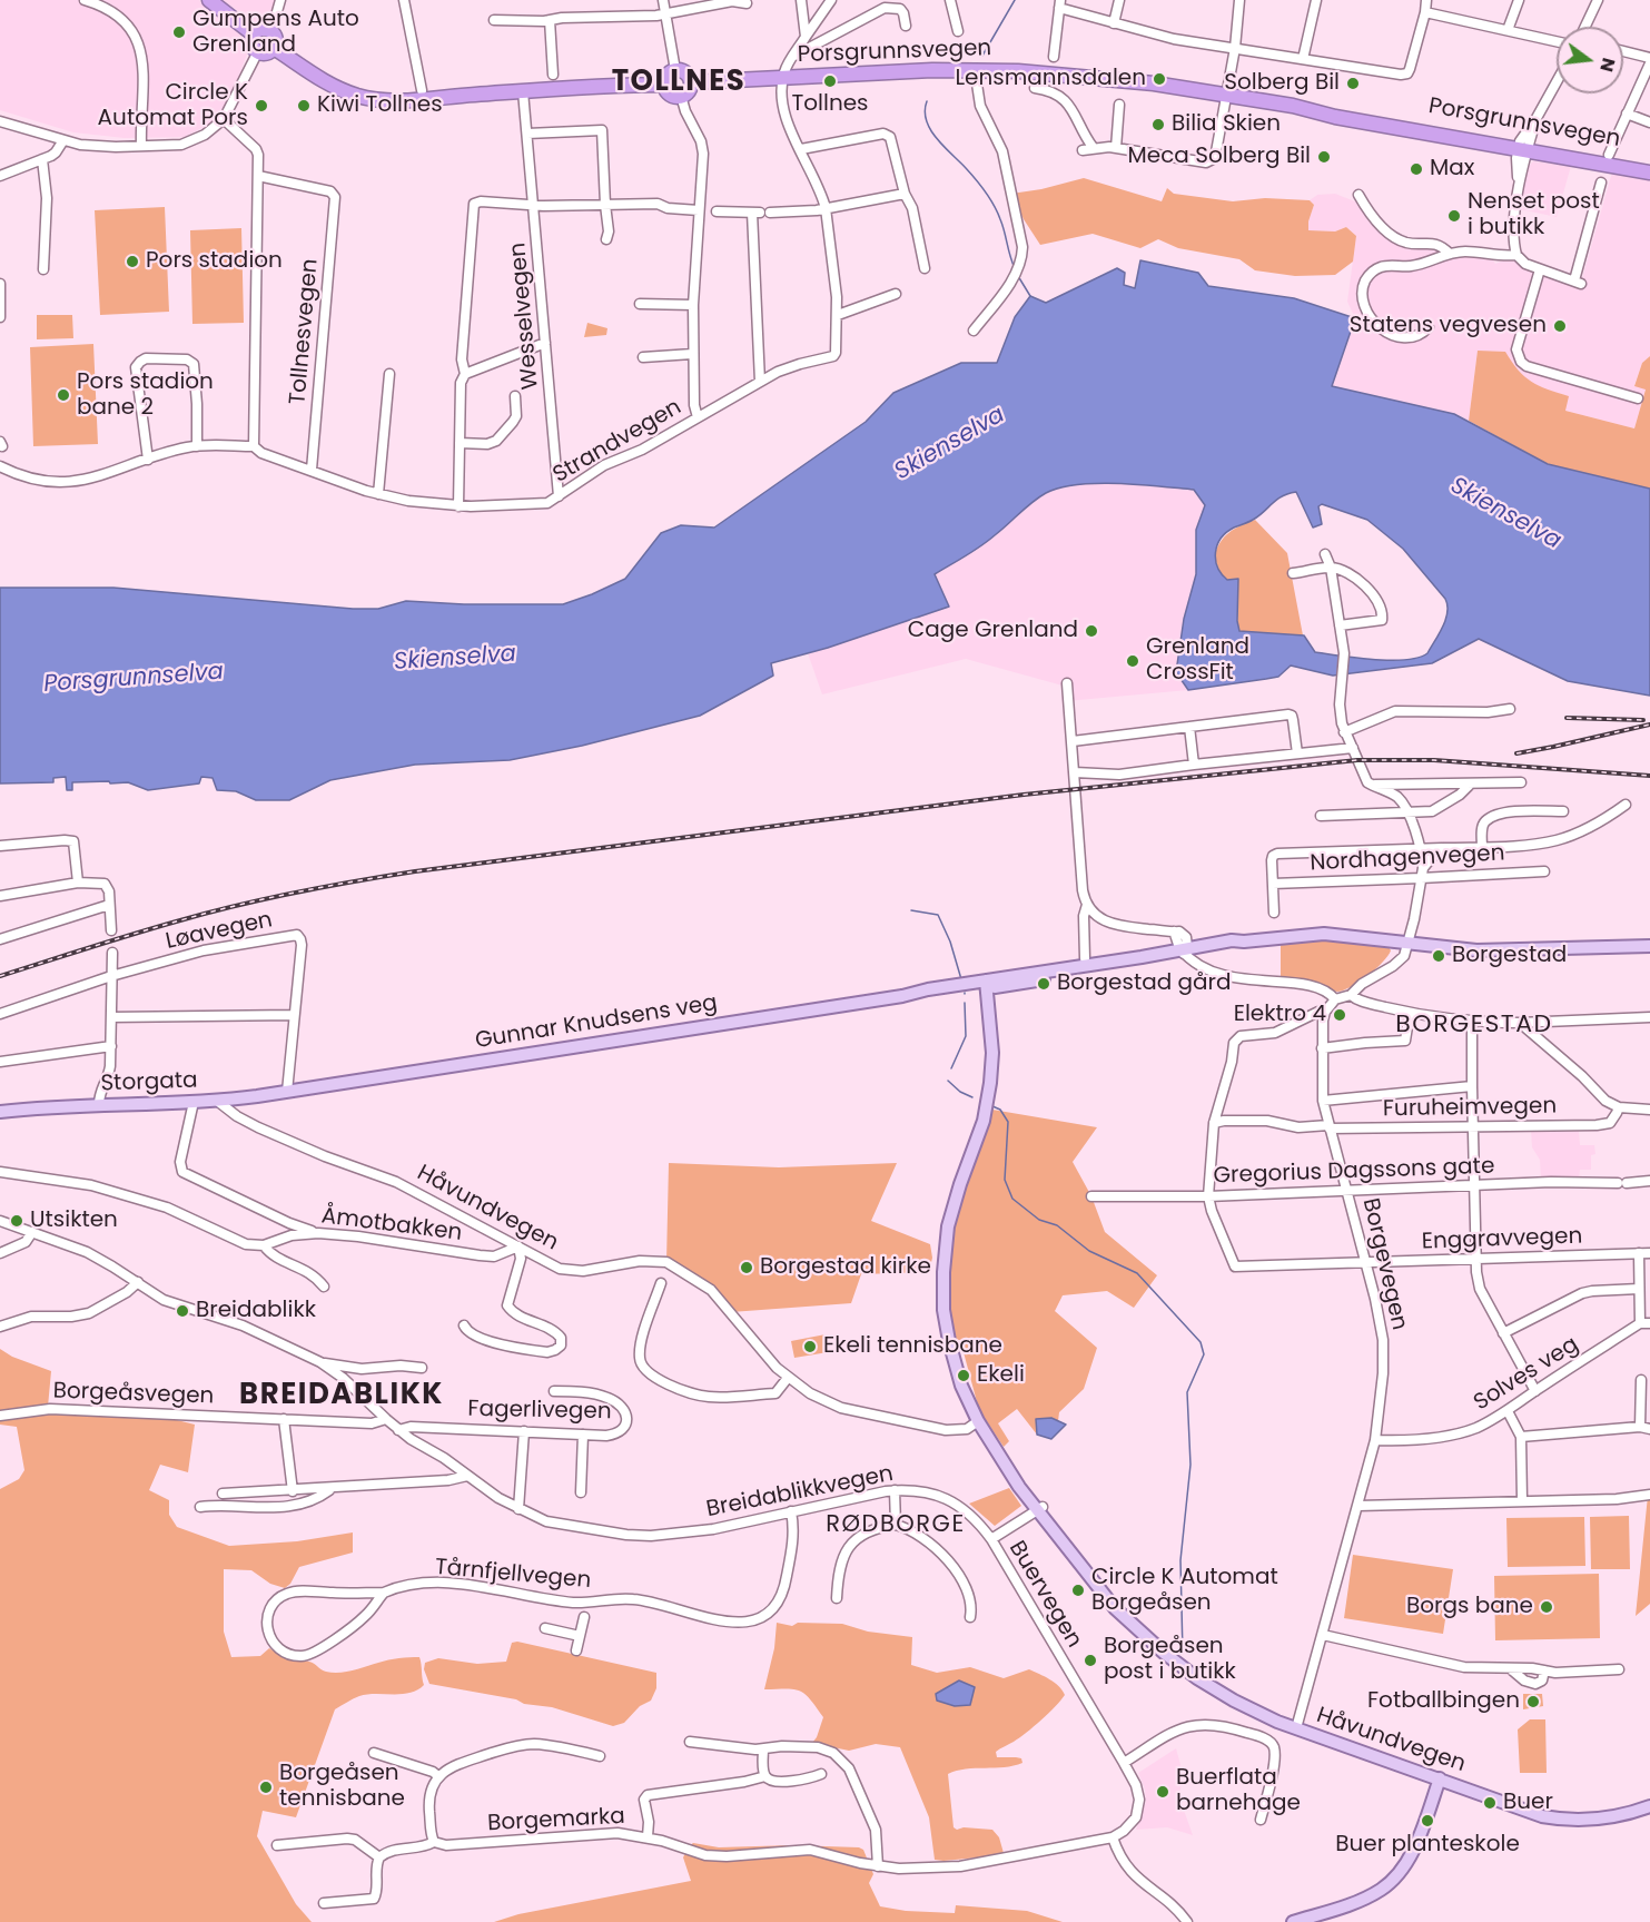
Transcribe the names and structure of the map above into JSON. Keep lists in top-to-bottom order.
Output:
{
  "streets": {
    "highway": ["Porsgrunnsvegen"],
    "main road": ["Gunnar Knudsens veg", "Storgata", "Håvundvegen"],
    "street": [
      "Wesselvegen",
      "Tollnesvegen",
      "Strandvegen",
      "Nordhagenvegen",
      "Løavegen",
      "Furuheimvegen",
      "Gregorius Dagssons gate",
      "Åmotbakken",
      "Enggravvegen",
      "Borgevegen",
      "Solves veg",
      "Borgeåsvegen",
      "Fagerlivegen",
      "Breidablikkvegen",
      "Tårnfjellvegen",
      "Buervegen",
      "Borgemarka"
    ]
  },
  "crossings": [
    ["Porsgrunnsvegen", "Strandvegen"],
    ["Wesselvegen", "Strandvegen"],
    ["Tollnesvegen", "Strandvegen"],
    ["Løavegen", "Gunnar Knudsens veg"],
    ["Løavegen", "Storgata"],
    ["Gunnar Knudsens veg", "Storgata"],
    ["Gunnar Knudsens veg", "Håvundvegen"],
    ["Storgata", "Håvundvegen"],
    ["Furuheimvegen", "Borgevegen"],
    ["Gregorius Dagssons gate", "Enggravvegen"],
    ["Gregorius Dagssons gate", "Borgevegen"],
    ["Håvundvegen", "Åmotbakken"],
    ["Håvundvegen", "Borgevegen"],
    ["Enggravvegen", "Borgevegen"],
    ["Borgevegen", "Solves veg"],
    ["Borgeåsvegen", "Breidablikkvegen"],
    ["Fagerlivegen", "Breidablikkvegen"],
    ["Breidablikkvegen", "Tårnfjellvegen"],
    ["Breidablikkvegen", "Buervegen"],
    ["Buervegen", "Borgemarka"]
  ],
  "districts": [
    "TOLLNES",
    "BORGESTAD",
    "BREIDABLIKK",
    "RØDBORGE"
  ],
  "water": ["Skienselva", "Porsgrunnselva"],
  "places": [
    "Gumpens Auto Grenland",
    "Lensmannsdalen",
    "Tollnes",
    "Solberg Bil",
    "Circle K Automat Pors",
    "Kiwi Tollnes",
    "Bilia Skien",
    "Meca Solberg Bil",
    "Max",
    "Nenset post i butikk",
    "Pors stadion",
    "Statens vegvesen",
    "Pors stadion bane 2",
    "Cage Grenland",
    "Grenland CrossFit",
    "Borgestad",
    "Borgestad gård",
    "Elektro 4",
    "Utsikten",
    "Borgestad kirke",
    "Breidablikk",
    "Ekeli tennisbane",
    "Ekeli",
    "Circle K Automat Borgeåsen",
    "Borgs bane",
    "Borgeåsen post i butikk",
    "Fotballbingen",
    "Borgeåsen tennisbane",
    "Buerflata barnehage",
    "Buer",
    "Buer planteskole"
  ],
  "north": "right"
}
